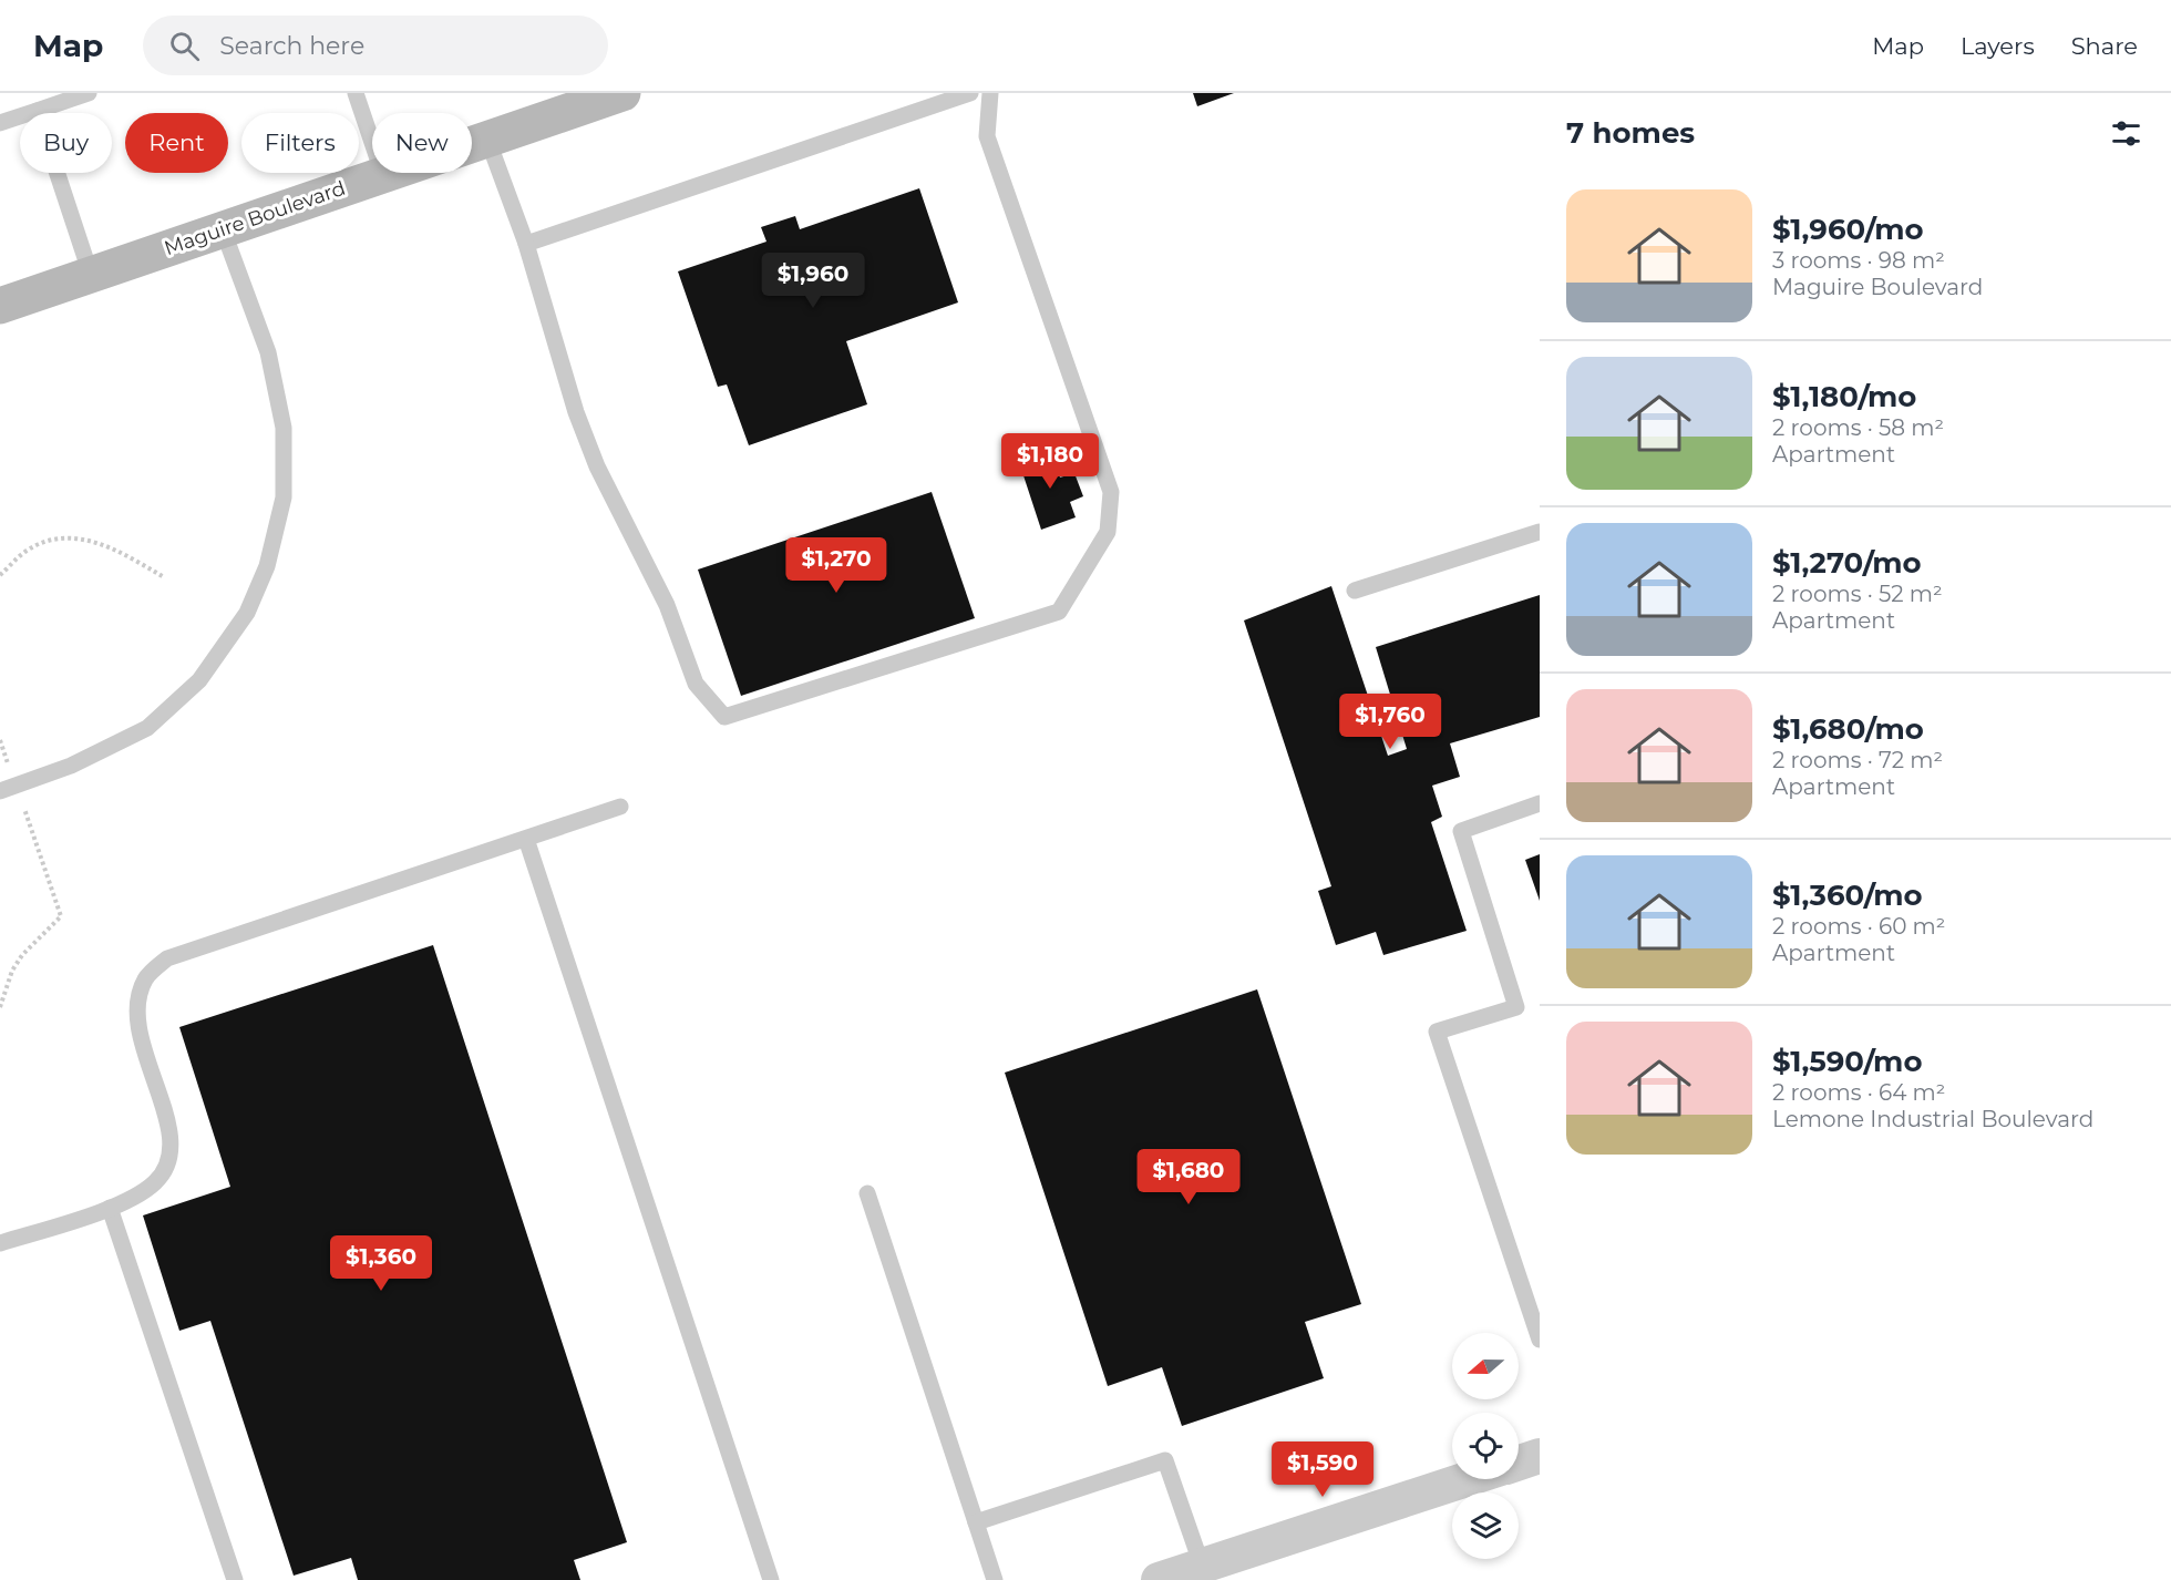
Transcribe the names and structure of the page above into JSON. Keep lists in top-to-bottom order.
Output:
{
  "streets": {
    "street": ["Maguire Boulevard"]
  },
  "north": "left",
  "page": {
    "header": "Map",
    "search": "Search here",
    "nav": ["Map", "Layers", "Share"],
    "heading": "7 homes",
    "chip": [
      "Buy",
      "Rent",
      "Filters",
      "New"
    ],
    "list": [
      {
        "name": "$1,960/mo",
        "note": "3 rooms · 98 m² · Maguire Boulevard"
      },
      {
        "name": "$1,180/mo",
        "note": "2 rooms · 58 m² · Apartment"
      },
      {
        "name": "$1,270/mo",
        "note": "2 rooms · 52 m² · Apartment"
      },
      {
        "name": "$1,680/mo",
        "note": "2 rooms · 72 m² · Apartment"
      },
      {
        "name": "$1,360/mo",
        "note": "2 rooms · 60 m² · Apartment"
      },
      {
        "name": "$1,590/mo",
        "note": "2 rooms · 64 m² · Lemone Industrial Boulevard"
      }
    ],
    "price": [
      "$1,960",
      "$1,180",
      "$1,270",
      "$1,760",
      "$1,680",
      "$1,360",
      "$1,590"
    ]
  }
}
